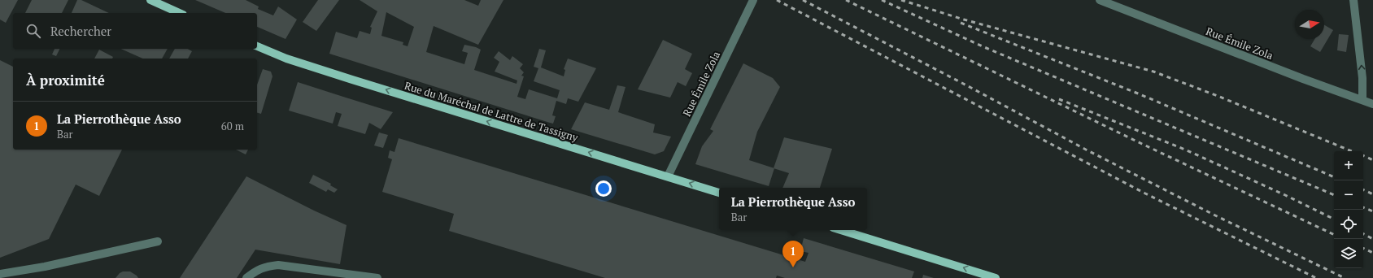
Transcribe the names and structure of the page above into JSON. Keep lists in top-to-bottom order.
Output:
{
  "streets": {
    "main road": ["Rue du Maréchal de Lattre de Tassigny"],
    "street": ["Rue Émile Zola"]
  },
  "crossings": [
    ["Rue Émile Zola", "Rue du Maréchal de Lattre de Tassigny"]
  ],
  "one_way": ["Rue du Maréchal de Lattre de Tassigny"],
  "north": "right",
  "page": {
    "search": "Rechercher",
    "heading": "À proximité",
    "list": [
      {
        "mark": "1",
        "name": "La Pierrothèque Asso",
        "note": "Bar",
        "value": "60 m"
      }
    ],
    "map_buttons": ["+", "−"],
    "popup": ["La Pierrothèque Asso", "Bar"],
    "pins": "1"
  }
}
